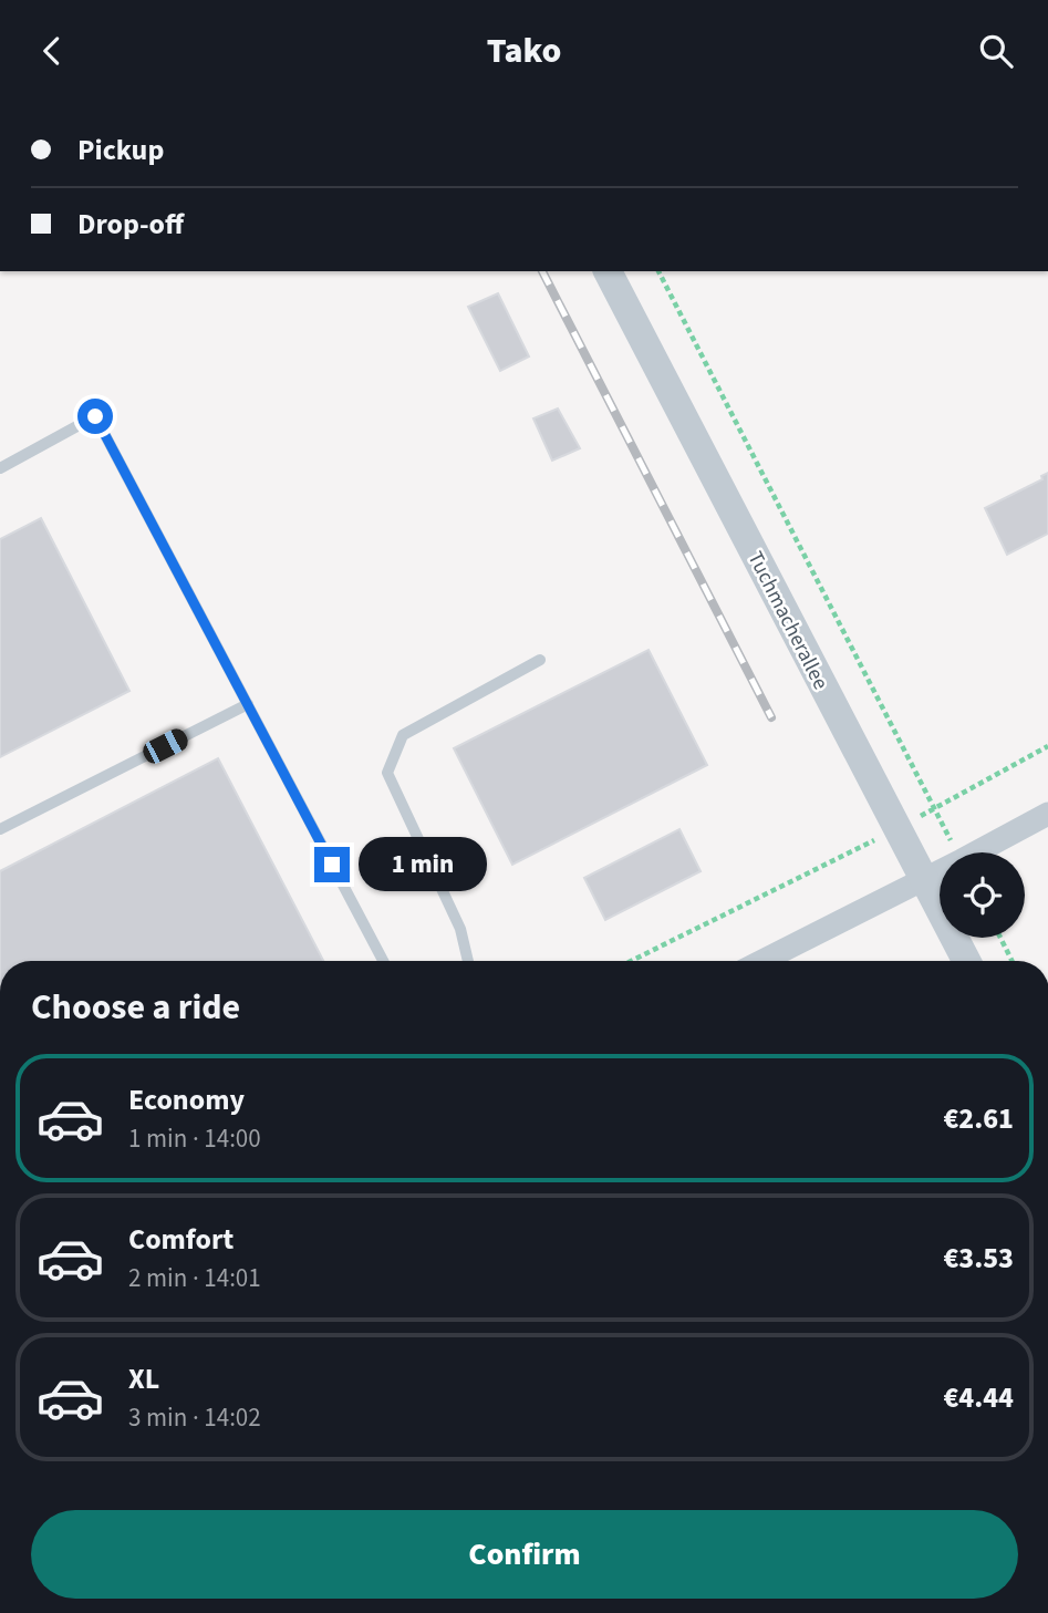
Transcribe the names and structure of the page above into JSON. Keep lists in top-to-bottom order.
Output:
{
  "streets": {
    "street": ["Tuchmacherallee"]
  },
  "page": {
    "header": "Tako",
    "banner": ["Pickup", "Drop-off"],
    "bubble": "1 min",
    "heading": "Choose a ride",
    "list": [
      {
        "name": "Economy",
        "note": "1 min · 14:00",
        "value": "€2.61"
      },
      {
        "name": "Comfort",
        "note": "2 min · 14:01",
        "value": "€3.53"
      },
      {
        "name": "XL",
        "note": "3 min · 14:02",
        "value": "€4.44"
      }
    ],
    "buttons": "Confirm"
  }
}
